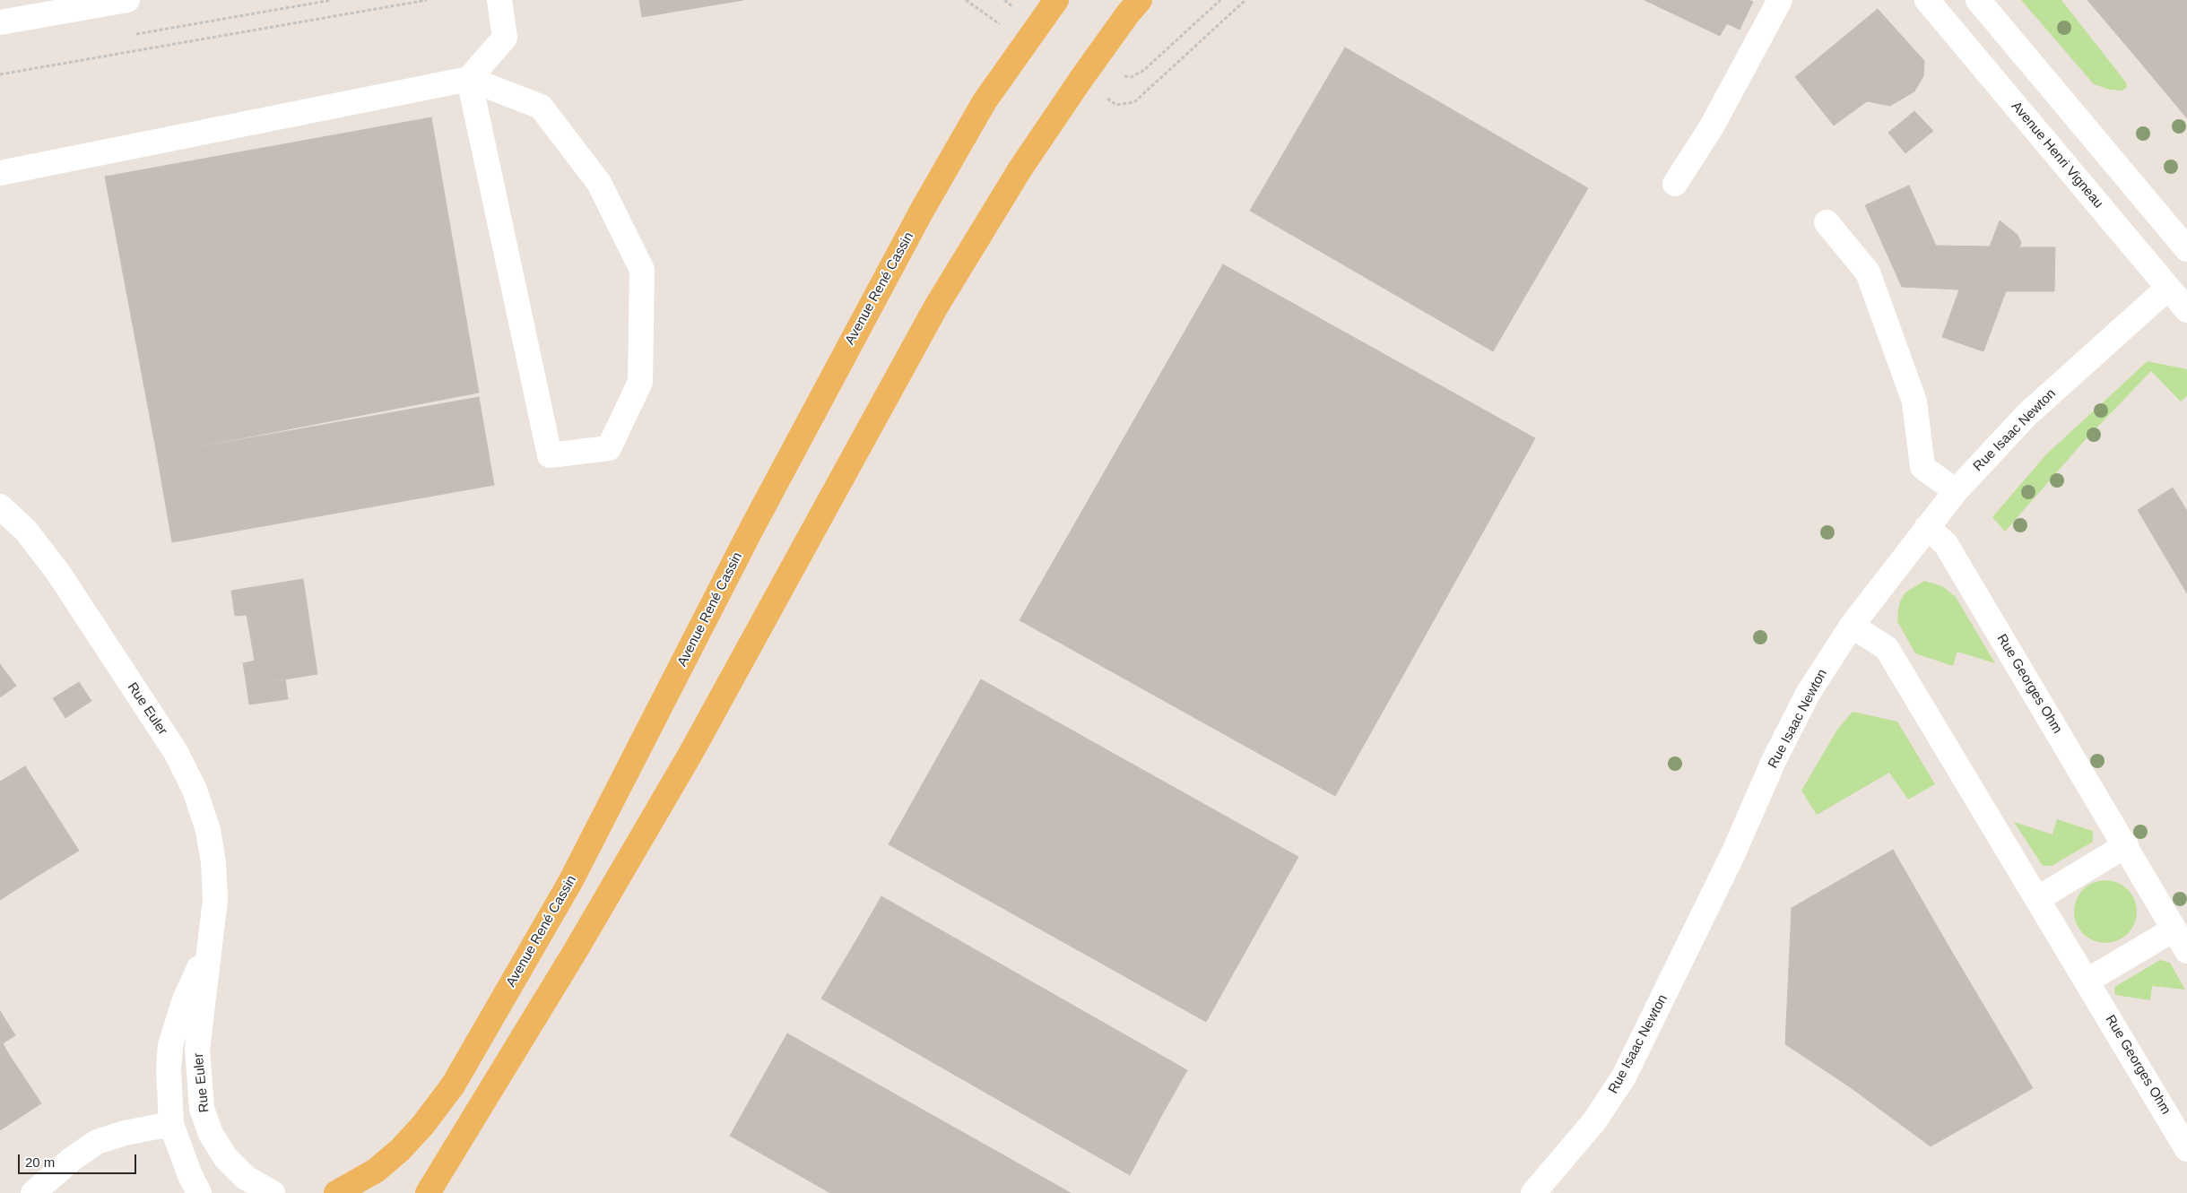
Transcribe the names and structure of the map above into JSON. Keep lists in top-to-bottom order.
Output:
{
  "streets": {
    "main road": ["Avenue René Cassin"],
    "street": [
      "Avenue Henri Vigneau",
      "Rue Isaac Newton",
      "Rue Georges Ohm",
      "Rue Euler"
    ]
  },
  "crossings": [
    ["Avenue Henri Vigneau", "Rue Isaac Newton"],
    ["Rue Isaac Newton", "Rue Georges Ohm"]
  ],
  "scale_bar": "20 m"
}
